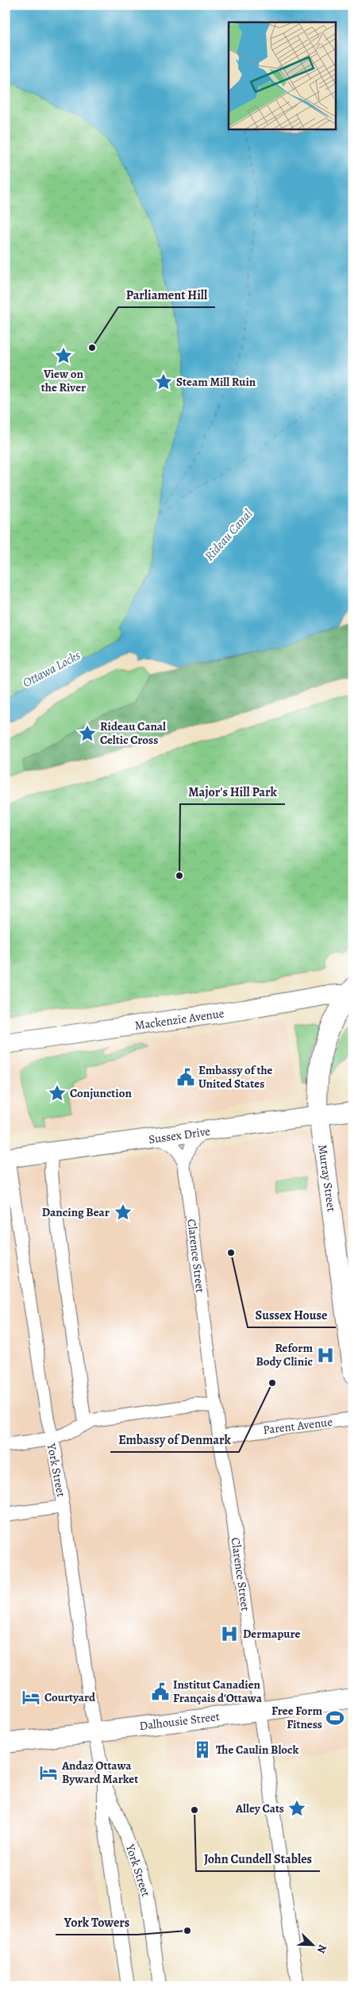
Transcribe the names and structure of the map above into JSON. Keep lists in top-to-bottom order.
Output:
{
  "streets": {
    "main road": [
      "Mackenzie Avenue",
      "Sussex Drive",
      "Murray Street",
      "Dalhousie Street"
    ],
    "street": ["Clarence Street", "Parent Avenue", "York Street"]
  },
  "crossings": [
    ["Mackenzie Avenue", "Murray Street"],
    ["Sussex Drive", "Murray Street"],
    ["Sussex Drive", "Clarence Street"],
    ["Sussex Drive", "York Street"],
    ["Clarence Street", "Parent Avenue"],
    ["Clarence Street", "Dalhousie Street"],
    ["York Street", "Dalhousie Street"]
  ],
  "water": ["Rideau Canal", "Ottawa Locks"],
  "places": {
    "other": [
      "Parliament Hill",
      "Major's Hill Park",
      "Sussex House",
      "Embassy of Denmark",
      "John Cundell Stables",
      "York Towers"
    ],
    "place": [
      "View on the River",
      "Steam Mill Ruin",
      "Rideau Canal Celtic Cross",
      "Conjunction",
      "Dancing Bear",
      "Alley Cats"
    ],
    "public building": ["Embassy of the United States", "Institut Canadien Français d'Ottawa"],
    "hospital": ["Reform Body Clinic", "Dermapure"],
    "hotel": ["Courtyard", "Andaz Ottawa Byward Market"],
    "sports": ["Free Form Fitness"],
    "building": ["The Caulin Block"]
  },
  "north": "bottom right"
}
